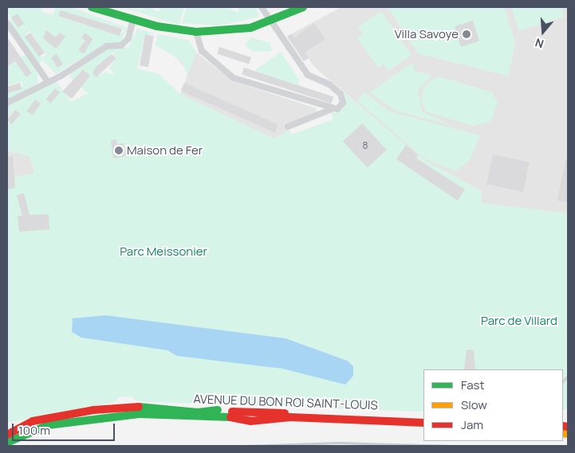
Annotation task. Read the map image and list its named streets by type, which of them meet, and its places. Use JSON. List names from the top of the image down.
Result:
{
  "streets": {
    "main road": ["AVENUE DU BON ROI SAINT-LOUIS"]
  },
  "parks": ["Parc Meissonier", "Parc de Villard"],
  "places": ["Villa Savoye", "Maison de Fer"],
  "house_numbers": ["8"],
  "legend": ["Fast", "Slow", "Jam"],
  "scale_bar": "100 m",
  "north": "bottom"
}
